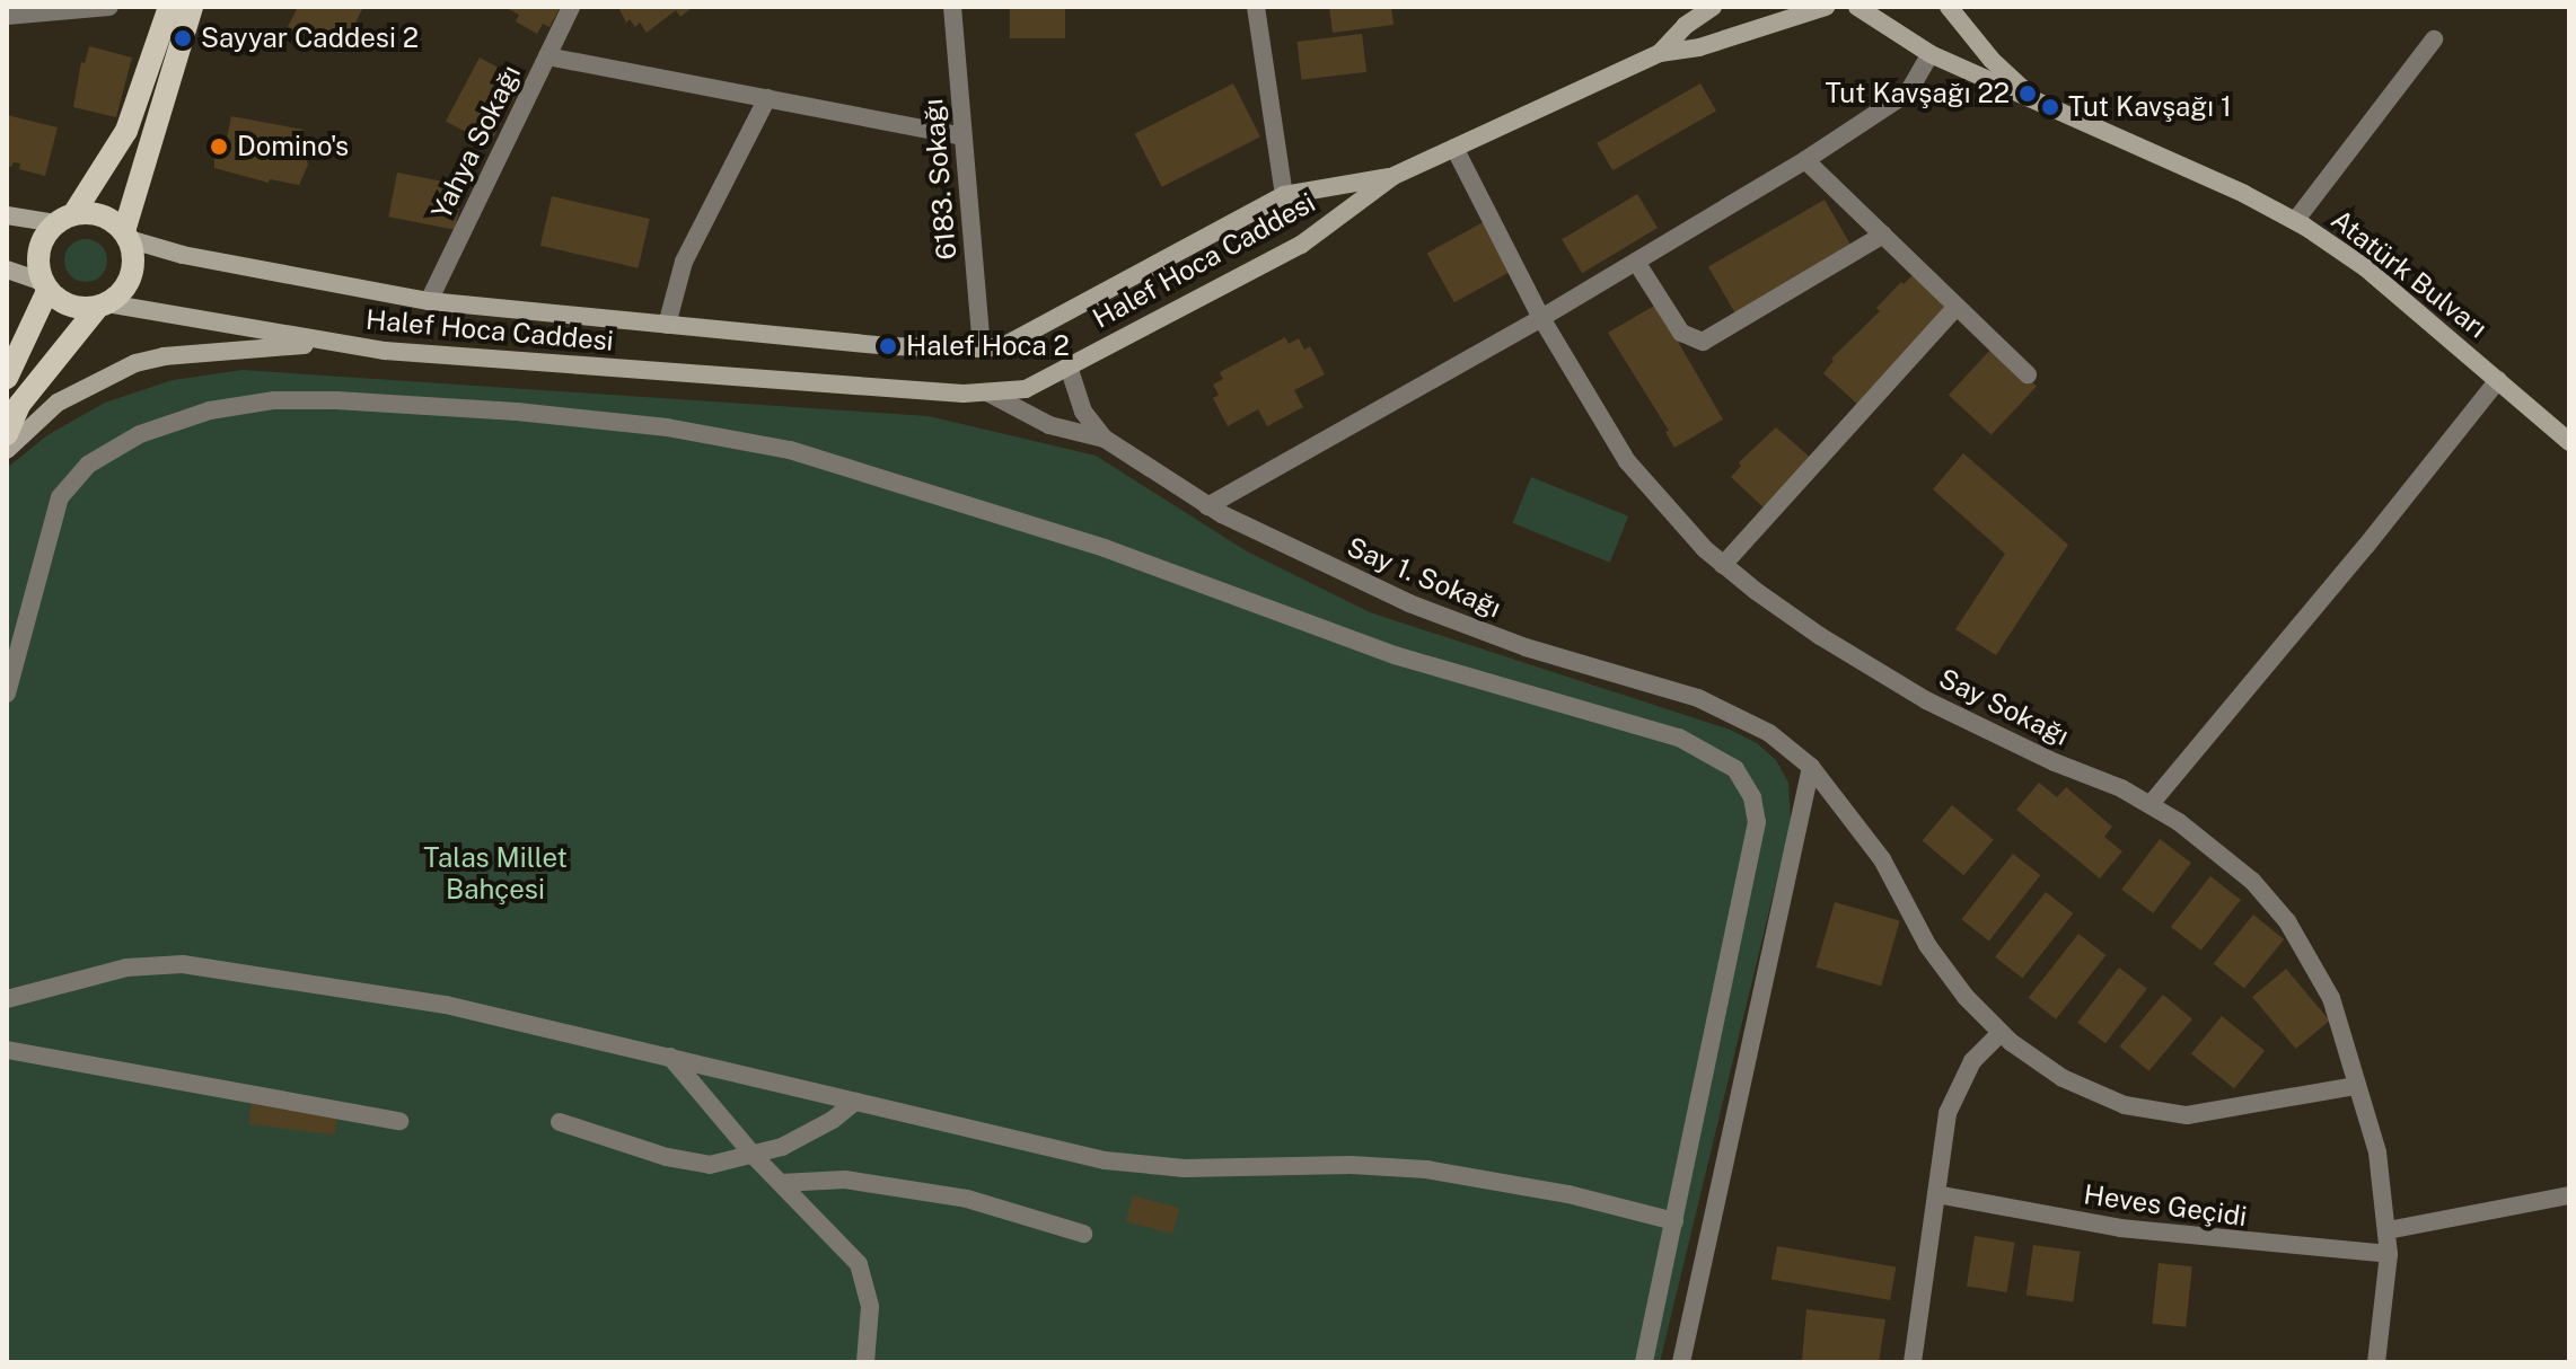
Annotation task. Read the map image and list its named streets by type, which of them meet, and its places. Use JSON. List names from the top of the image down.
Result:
{
  "streets": {
    "main road": ["Halef Hoca Caddesi", "Atatürk Bulvarı"],
    "street": [
      "Yahya Sokağı",
      "6183. Sokağı",
      "Say 1. Sokağı",
      "Say Sokağı",
      "Heves Geçidi"
    ]
  },
  "crossings": [
    ["Yahya Sokağı", "Halef Hoca Caddesi"],
    ["6183. Sokağı", "Halef Hoca Caddesi"],
    ["Halef Hoca Caddesi", "Say 1. Sokağı"],
    ["Say 1. Sokağı", "Say Sokağı"],
    ["Say Sokağı", "Heves Geçidi"]
  ],
  "parks": ["Talas Millet Bahçesi"],
  "places": [
    "Sayyar Caddesi 2",
    "Tut Kavşağı 22",
    "Tut Kavşağı 1",
    "Domino's",
    "Halef Hoca 2"
  ]
}
